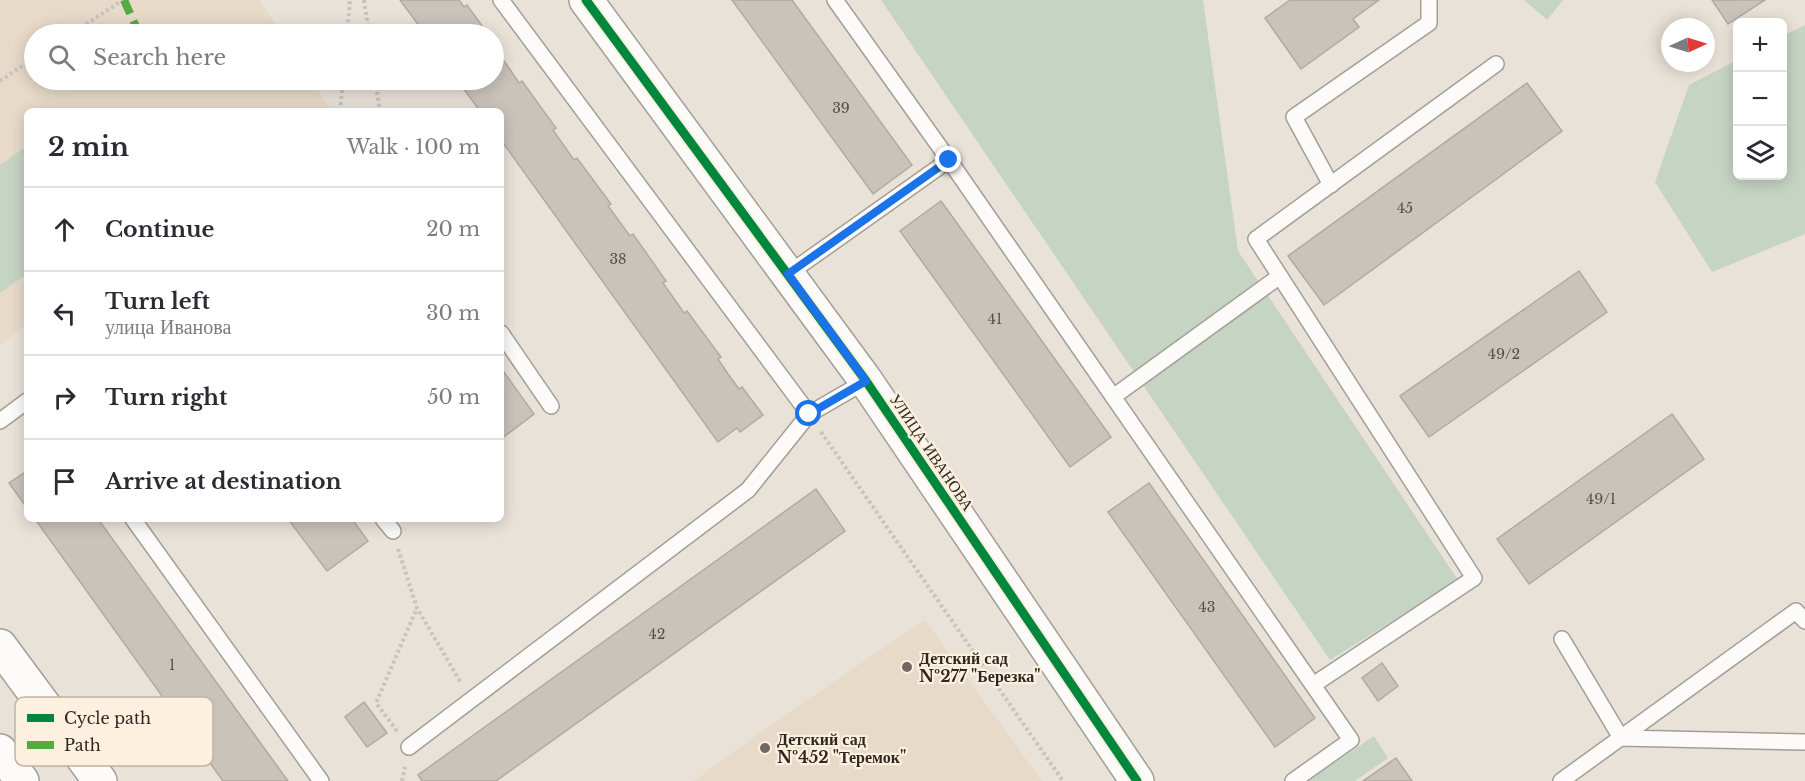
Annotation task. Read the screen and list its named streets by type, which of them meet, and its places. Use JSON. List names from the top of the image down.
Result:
{
  "streets": {
    "street": ["УЛИЦА ИВАНОВА"]
  },
  "places": ["Детский сад №277 \"Березка\"", "Детский сад №452 \"Теремок\""],
  "house_numbers": [
    "39",
    "45",
    "38",
    "41",
    "49/2",
    "49/1",
    "43",
    "42",
    "1"
  ],
  "legend": ["Cycle path", "Path"],
  "north": "right",
  "page": {
    "map_buttons": ["+", "−"],
    "search": "Search here",
    "heading": ["2 min", "Walk · 100 m"],
    "list": [
      ["Continue", "20 m"],
      ["Turn left", "улица Иванова", "30 m"],
      ["Turn right", "50 m"],
      "Arrive at destination"
    ]
  }
}
